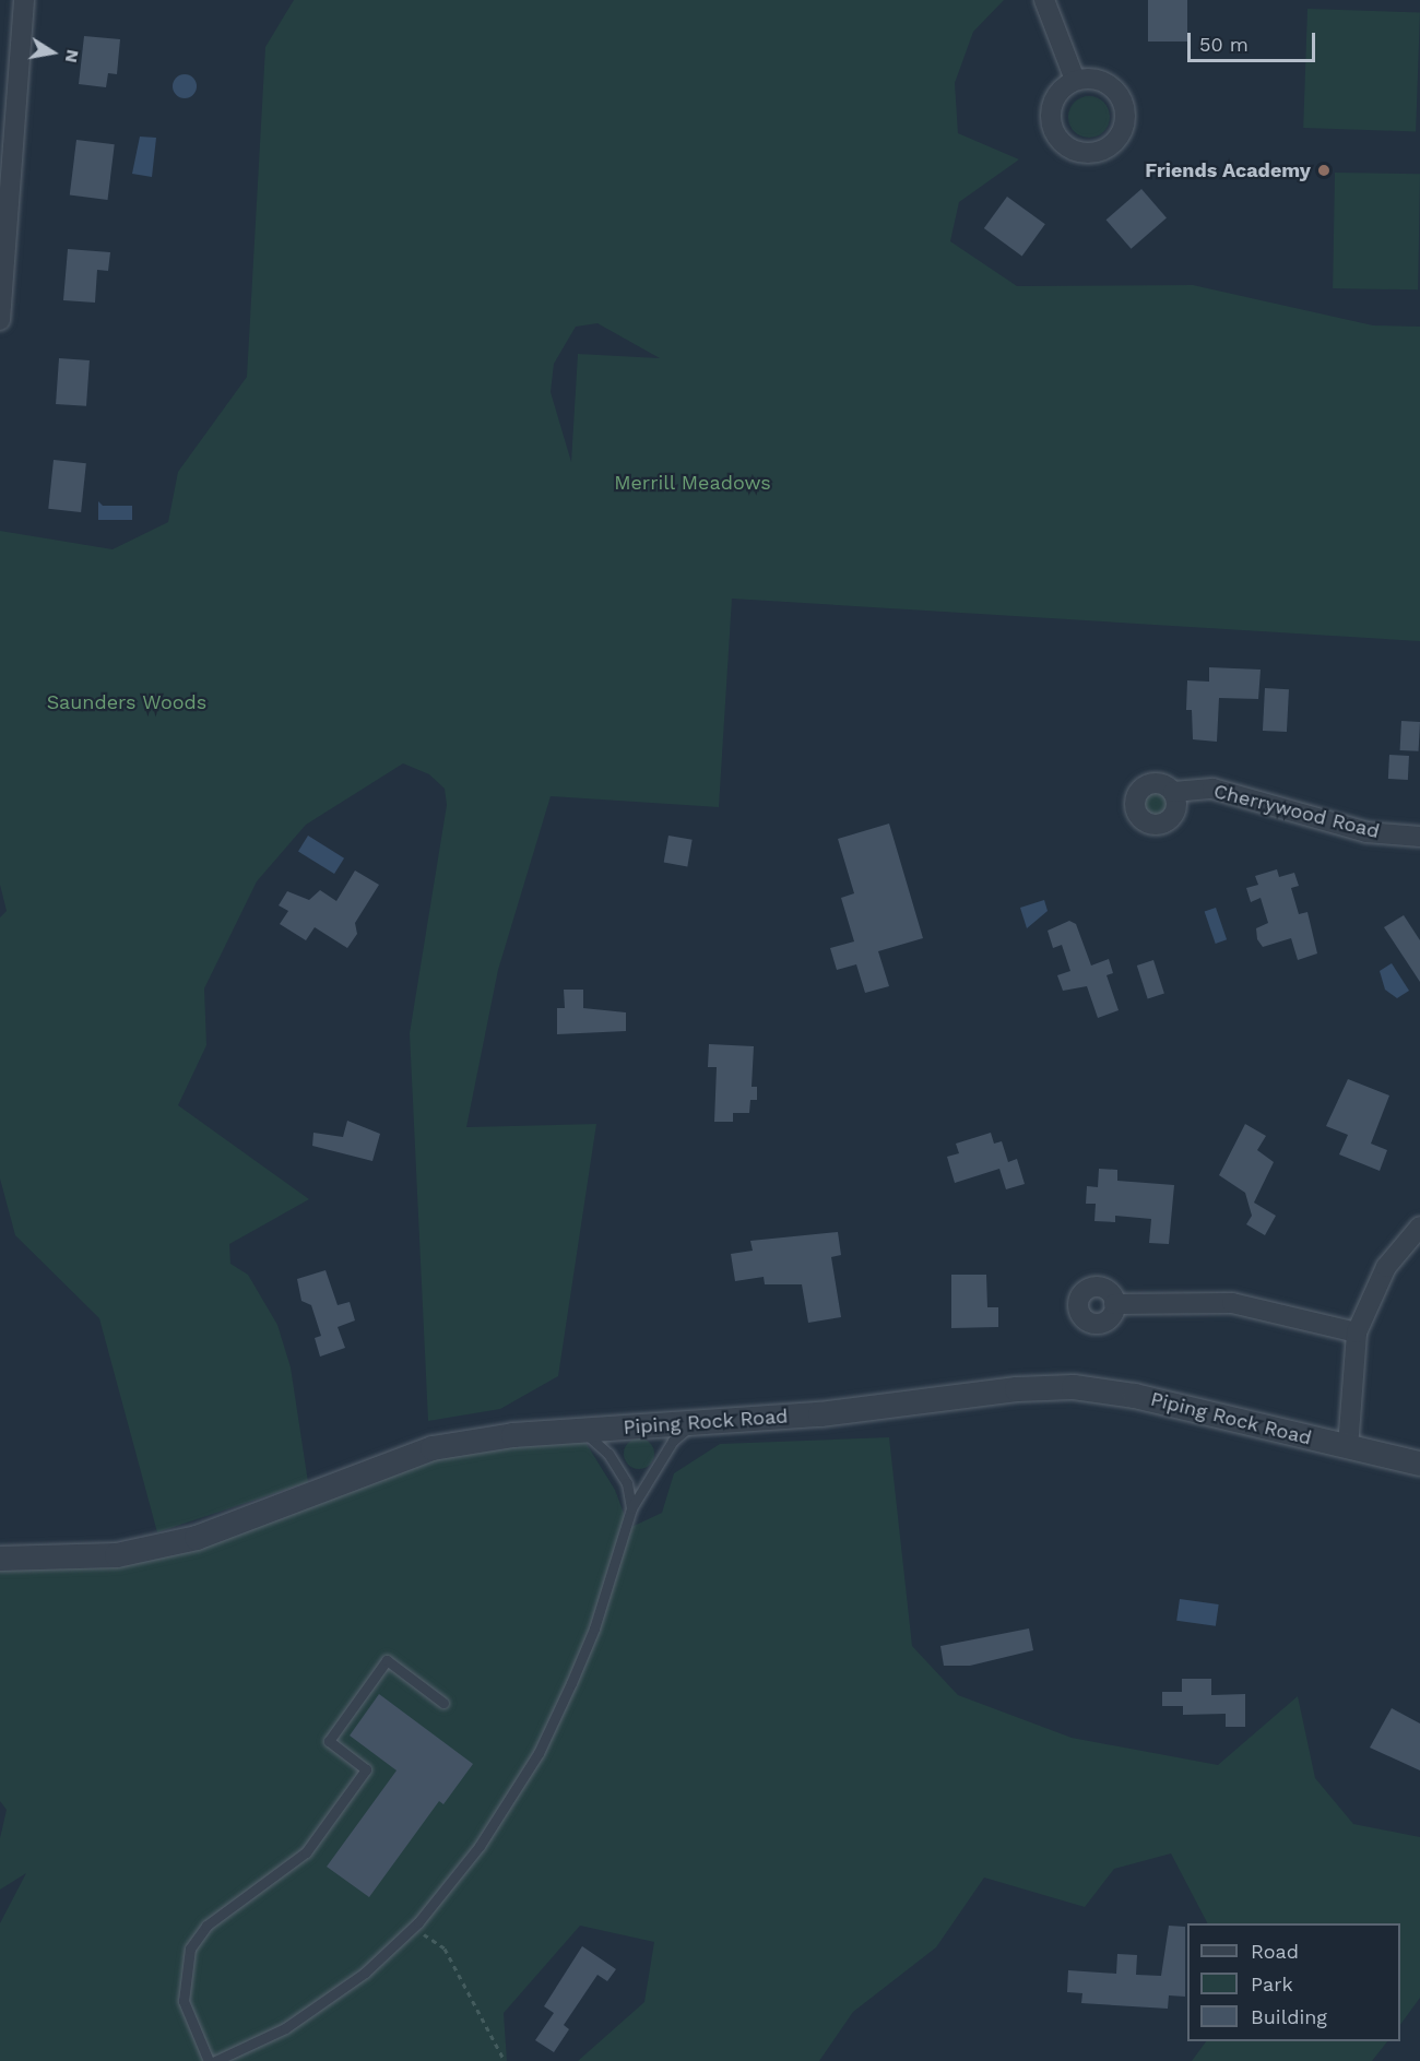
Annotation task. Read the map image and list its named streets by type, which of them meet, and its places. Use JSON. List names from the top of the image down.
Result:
{
  "streets": {
    "street": ["Cherrywood Road", "Piping Rock Road"]
  },
  "parks": ["Merrill Meadows", "Saunders Woods"],
  "places": ["Friends Academy"],
  "legend": ["Road", "Park", "Building"],
  "scale_bar": "50 m",
  "north": "right"
}
